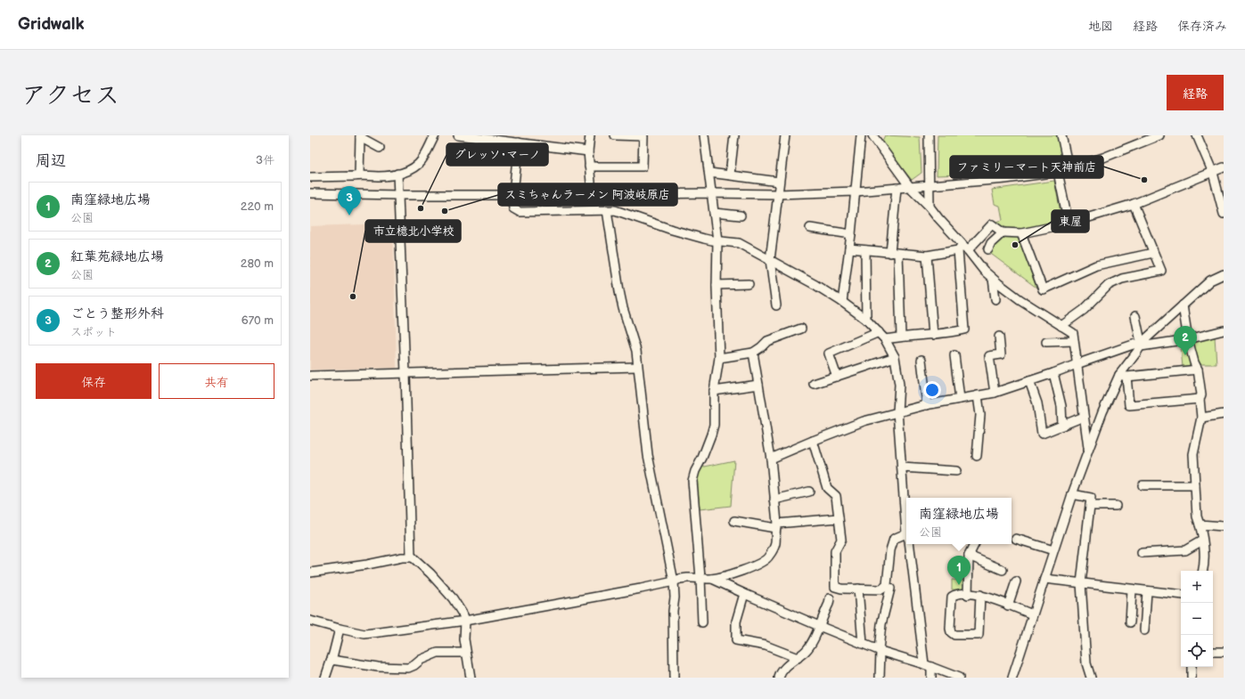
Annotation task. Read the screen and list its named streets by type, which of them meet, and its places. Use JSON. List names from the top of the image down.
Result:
{
  "places": [
    "ファミリーマート天神前店",
    "グレッソ･マーノ",
    "スミちゃんラーメン 阿波岐原店",
    "東屋",
    "市立檍北小学校"
  ],
  "page": {
    "header": "Gridwalk",
    "nav": ["地図", "経路", "保存済み"],
    "title": "アクセス",
    "buttons": [
      "経路",
      ["保存", "共有"]
    ],
    "heading": ["周辺", "3件"],
    "list": [
      {
        "mark": "1",
        "name": "南窪緑地広場",
        "note": "公園",
        "value": "220 m"
      },
      {
        "mark": "2",
        "name": "紅葉苑緑地広場",
        "note": "公園",
        "value": "280 m"
      },
      {
        "mark": "3",
        "name": "ごとう整形外科",
        "note": "スポット",
        "value": "670 m"
      }
    ],
    "pins": ["3", "2", "1"],
    "popup": ["南窪緑地広場", "公園"],
    "map_buttons": ["+", "−"]
  }
}
